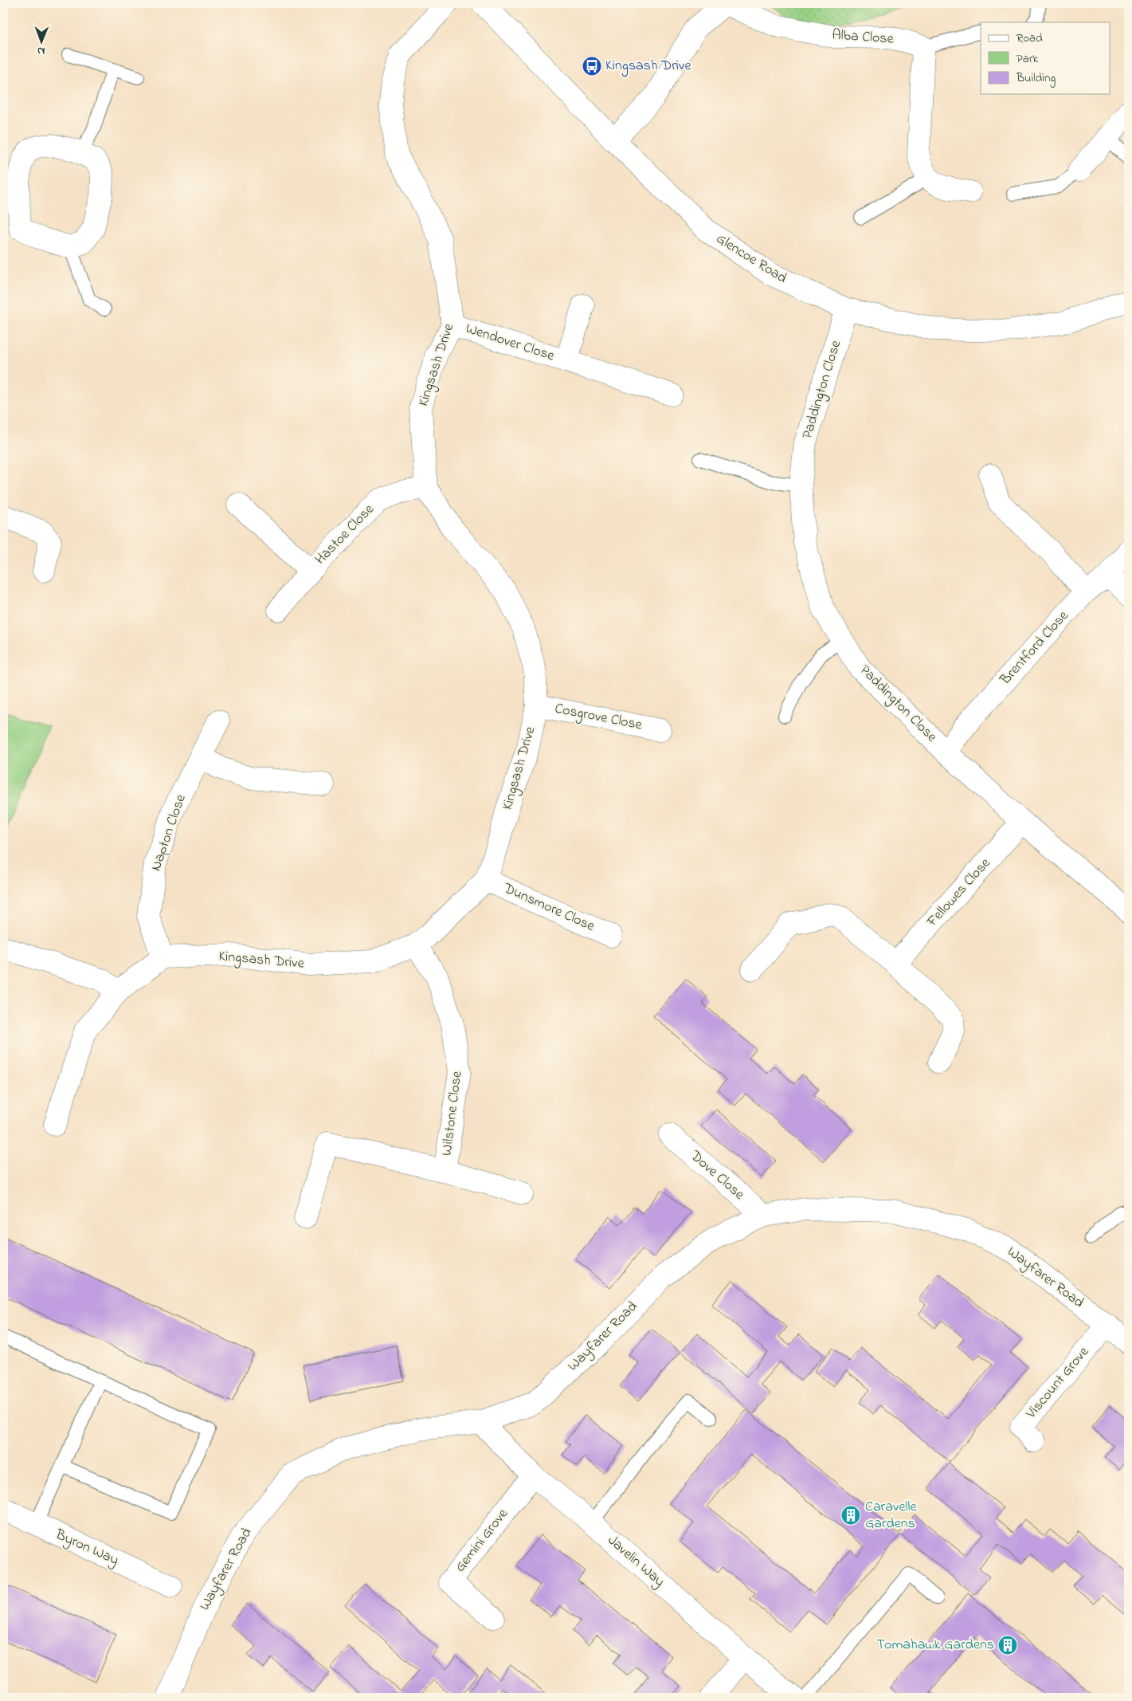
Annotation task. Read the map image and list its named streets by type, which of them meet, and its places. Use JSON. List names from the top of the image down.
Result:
{
  "streets": {
    "street": [
      "Alba Close",
      "Glencoe Road",
      "Wendover Close",
      "Kingsash Drive",
      "Paddington Close",
      "Hastoe Close",
      "Brentford Close",
      "Cosgrove Close",
      "Napton Close",
      "Fellowes Close",
      "Dunsmore Close",
      "Wilstone Close",
      "Dove Close",
      "Wayfarer Road",
      "Viscount Grove",
      "Gemini Grove",
      "Byron Way",
      "Javelin Way"
    ]
  },
  "crossings": [
    ["Glencoe Road", "Paddington Close"],
    ["Wendover Close", "Kingsash Drive"],
    ["Kingsash Drive", "Hastoe Close"],
    ["Kingsash Drive", "Cosgrove Close"],
    ["Kingsash Drive", "Napton Close"],
    ["Kingsash Drive", "Dunsmore Close"],
    ["Kingsash Drive", "Wilstone Close"],
    ["Paddington Close", "Brentford Close"],
    ["Paddington Close", "Fellowes Close"],
    ["Dove Close", "Wayfarer Road"],
    ["Wayfarer Road", "Viscount Grove"],
    ["Wayfarer Road", "Javelin Way"],
    ["Gemini Grove", "Javelin Way"]
  ],
  "places": {
    "bus stop": ["Kingsash Drive"],
    "building": ["Caravelle Gardens", "Tomahawk Gardens"]
  },
  "legend": ["Road", "Park", "Building"],
  "north": "bottom"
}
